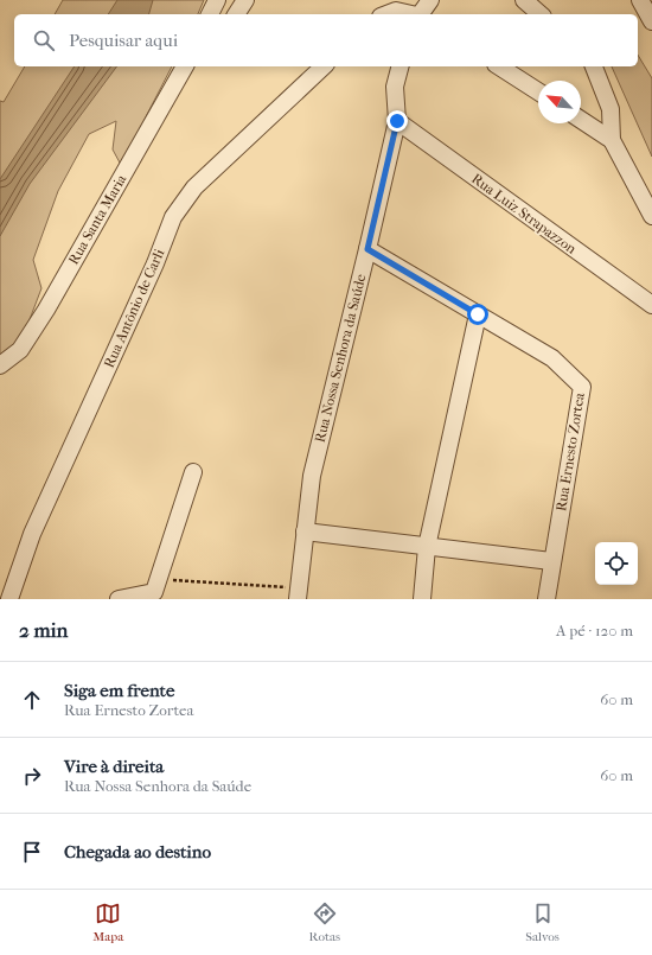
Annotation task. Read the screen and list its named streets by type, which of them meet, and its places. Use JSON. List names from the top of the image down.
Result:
{
  "streets": {
    "street": [
      "Rua Luiz Strapazzon",
      "Rua Santa Maria",
      "Rua Antônio de Carli",
      "Rua Nossa Senhora da Saúde",
      "Rua Ernesto Zortea"
    ]
  },
  "crossings": [
    ["Rua Luiz Strapazzon", "Rua Nossa Senhora da Saúde"],
    ["Rua Nossa Senhora da Saúde", "Rua Ernesto Zortea"]
  ],
  "north": "top left",
  "page": {
    "search": "Pesquisar aqui",
    "heading": ["2 min", "A pé · 120 m"],
    "list": [
      ["Siga em frente", "Rua Ernesto Zortea", "60 m"],
      ["Vire à direita", "Rua Nossa Senhora da Saúde", "60 m"],
      "Chegada ao destino"
    ],
    "nav": ["Mapa", "Rotas", "Salvos"]
  }
}
